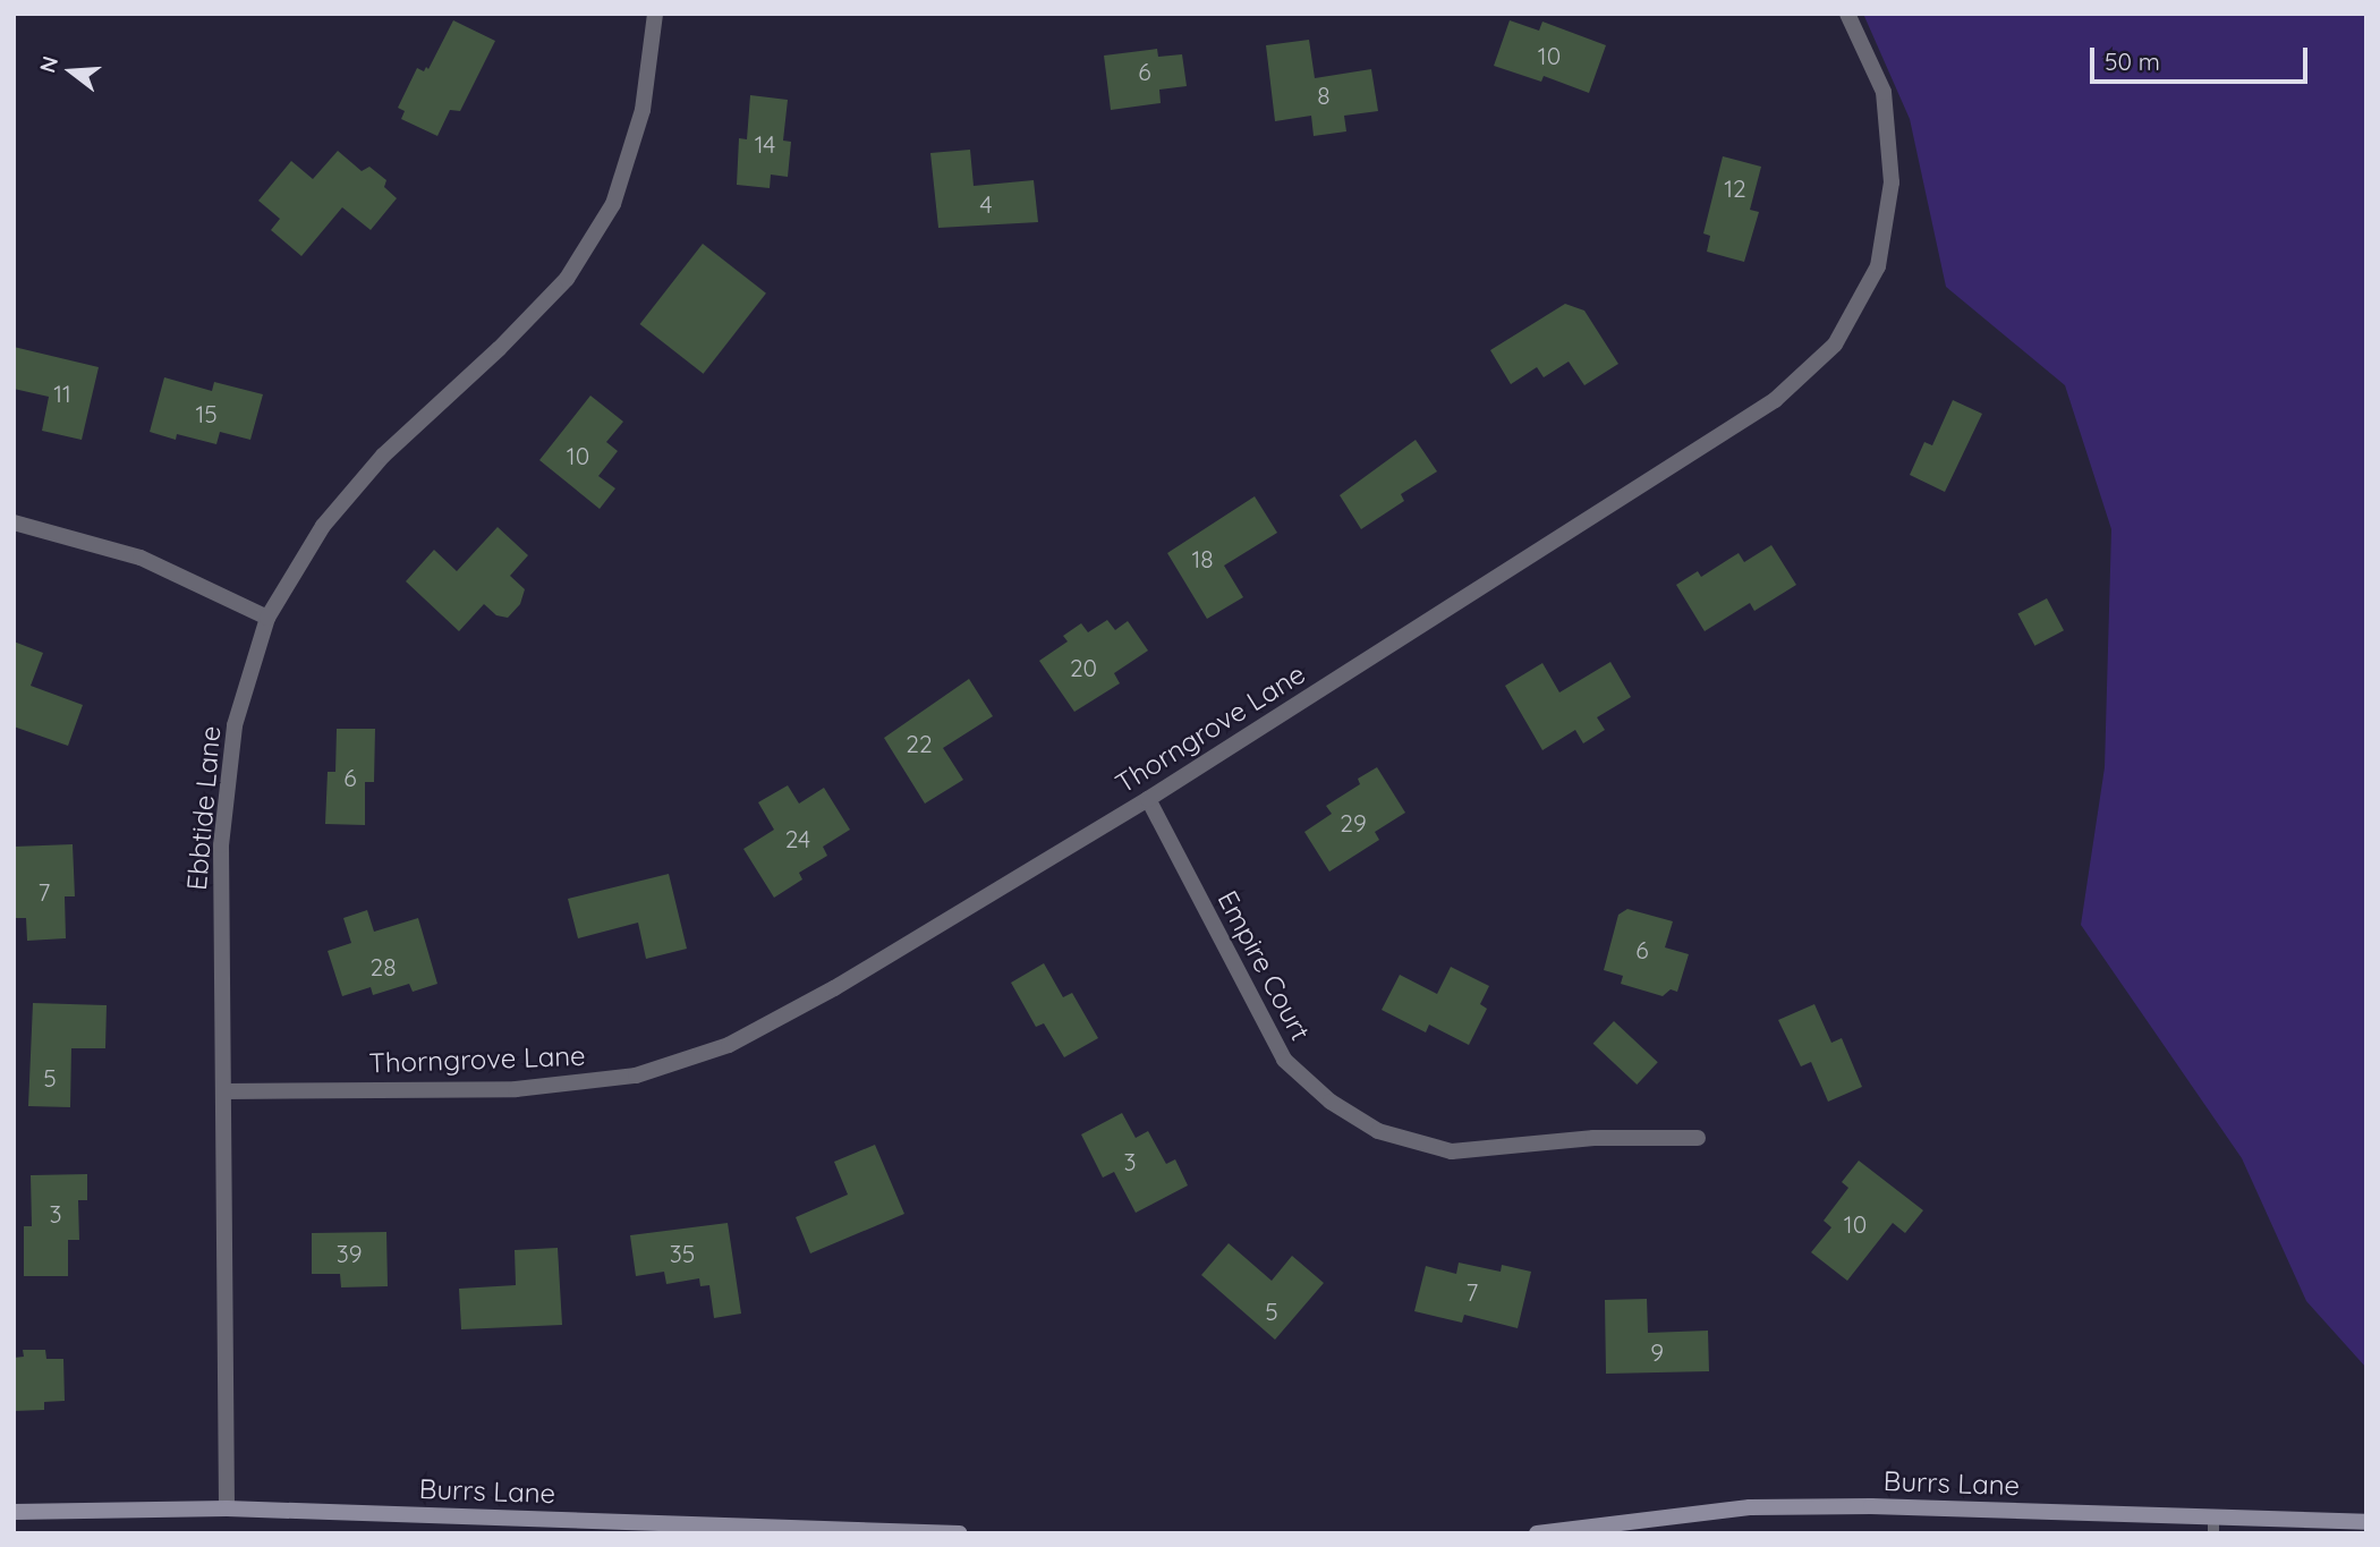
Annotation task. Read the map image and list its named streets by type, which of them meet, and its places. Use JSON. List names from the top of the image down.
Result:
{
  "streets": {
    "street": [
      "Thorngrove Lane",
      "Ebbtide Lane",
      "Empire Court",
      "Burrs Lane"
    ]
  },
  "crossings": [
    ["Thorngrove Lane", "Ebbtide Lane"],
    ["Thorngrove Lane", "Empire Court"],
    ["Ebbtide Lane", "Burrs Lane"]
  ],
  "house_numbers": [
    "10",
    "6",
    "8",
    "14",
    "12",
    "4",
    "11",
    "15",
    "10",
    "18",
    "20",
    "22",
    "6",
    "29",
    "24",
    "7",
    "6",
    "28",
    "5",
    "3",
    "3",
    "10",
    "39",
    "35",
    "7",
    "5",
    "9"
  ],
  "scale_bar": "50 m",
  "north": "left"
}
